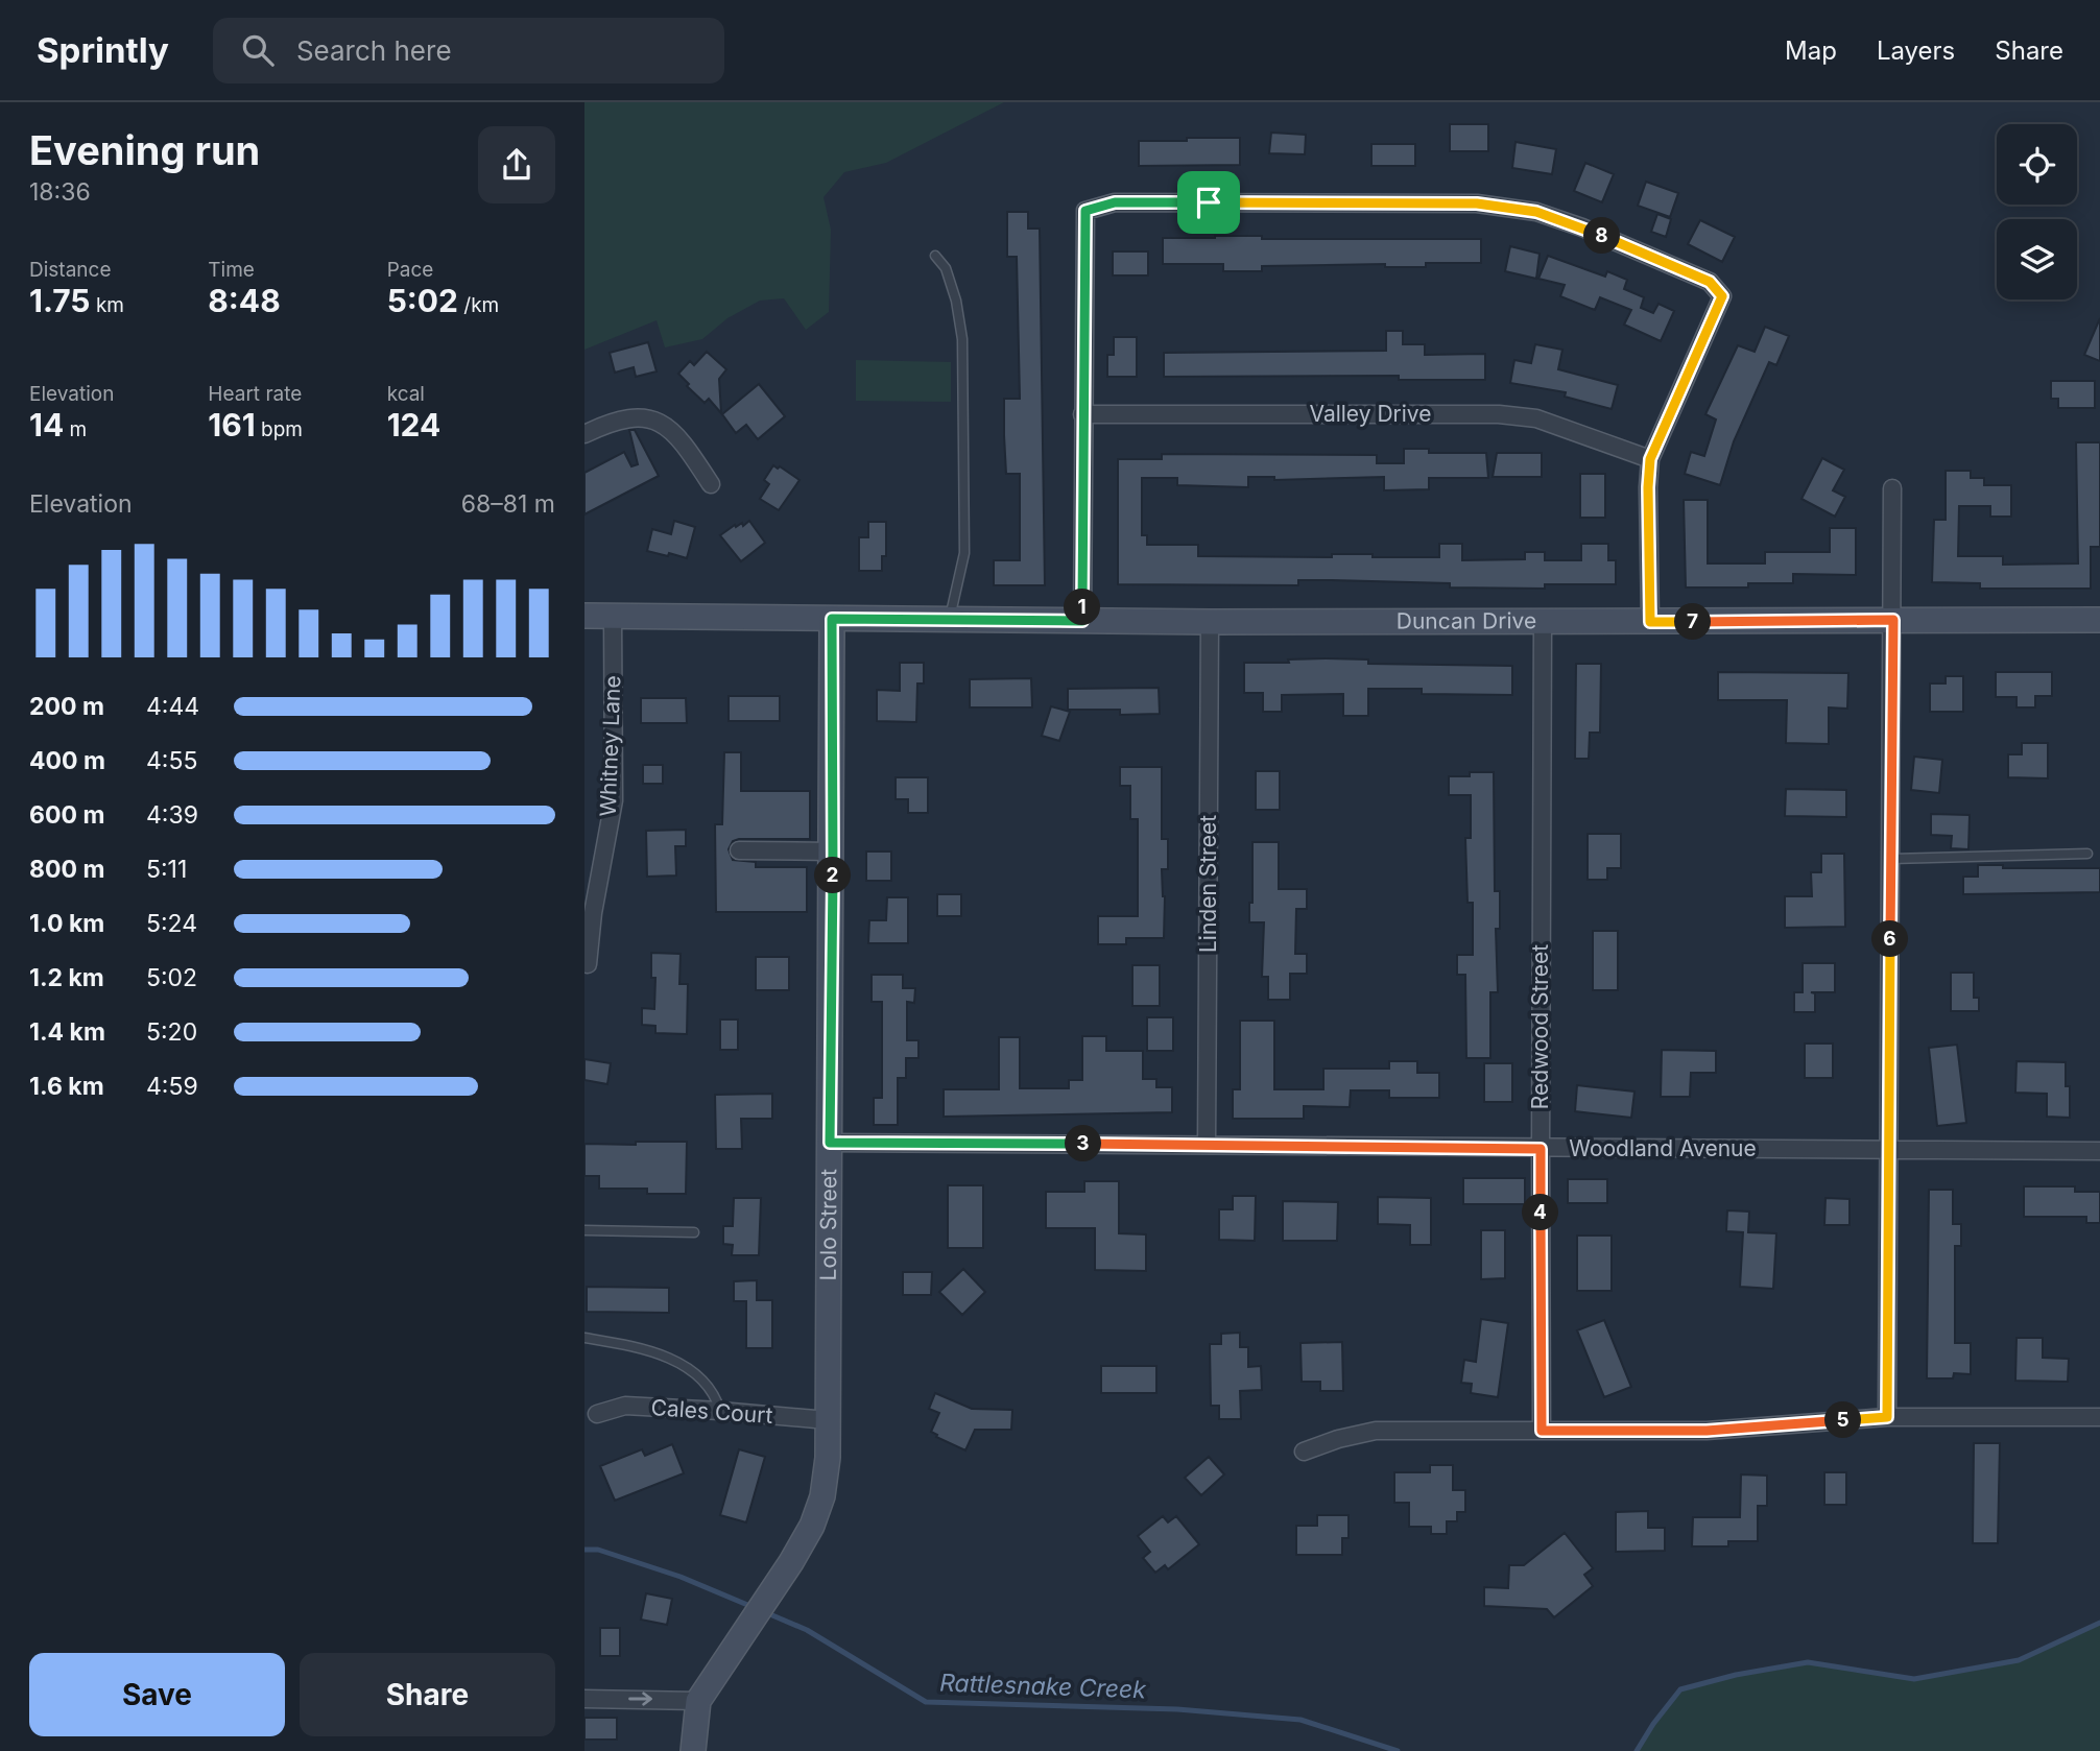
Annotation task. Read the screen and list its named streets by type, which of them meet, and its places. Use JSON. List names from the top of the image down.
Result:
{
  "streets": {
    "street": [
      "Valley Drive",
      "Duncan Drive",
      "Whitney Lane",
      "Linden Street",
      "Redwood Street",
      "Woodland Avenue",
      "Lolo Street",
      "Cales Court"
    ]
  },
  "crossings": [
    ["Duncan Drive", "Whitney Lane"],
    ["Duncan Drive", "Linden Street"],
    ["Duncan Drive", "Redwood Street"],
    ["Duncan Drive", "Lolo Street"],
    ["Linden Street", "Woodland Avenue"],
    ["Redwood Street", "Woodland Avenue"],
    ["Woodland Avenue", "Lolo Street"],
    ["Lolo Street", "Cales Court"]
  ],
  "water": ["Rattlesnake Creek"],
  "page": {
    "header": "Sprintly",
    "search": "Search here",
    "nav": ["Map", "Layers", "Share"],
    "heading": ["Evening run", "18:36"],
    "pins": [
      "8",
      "1",
      "7",
      "2",
      "6",
      "3",
      "4",
      "5"
    ],
    "stats": [
      ["Distance", "1.75 km"],
      ["Time", "8:48"],
      ["Pace", "5:02 /km"],
      ["Elevation", "14 m"],
      ["Heart rate", "161 bpm"],
      ["kcal", "124"]
    ],
    "chart": ["Elevation", "68–81 m"],
    "list": [
      {
        "name": "200 m",
        "note": "4:44"
      },
      {
        "name": "400 m",
        "note": "4:55"
      },
      {
        "name": "600 m",
        "note": "4:39"
      },
      {
        "name": "800 m",
        "note": "5:11"
      },
      {
        "name": "1.0 km",
        "note": "5:24"
      },
      {
        "name": "1.2 km",
        "note": "5:02"
      },
      {
        "name": "1.4 km",
        "note": "5:20"
      },
      {
        "name": "1.6 km",
        "note": "4:59"
      }
    ],
    "buttons": ["Save", "Share"]
  }
}
